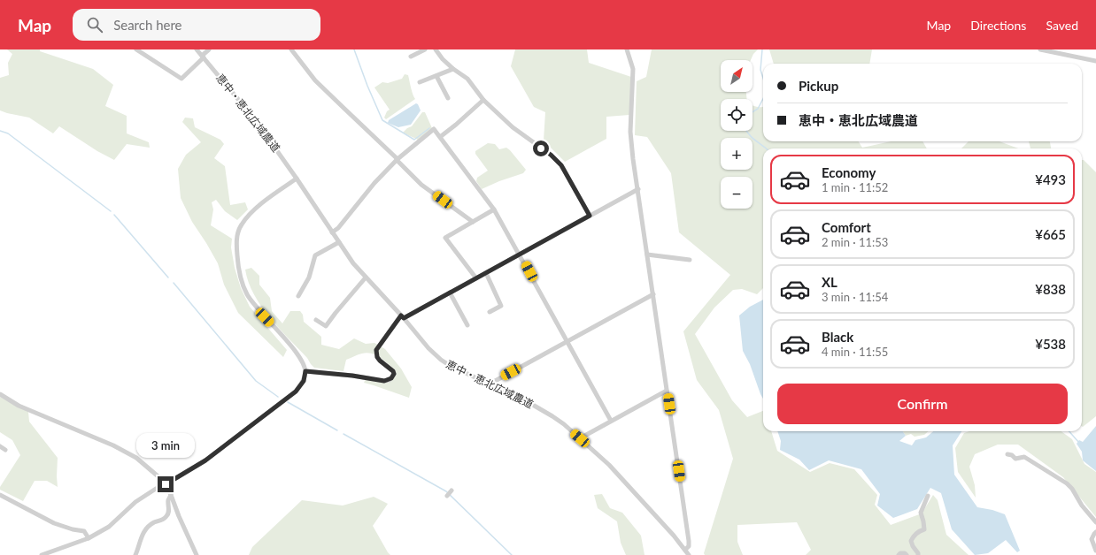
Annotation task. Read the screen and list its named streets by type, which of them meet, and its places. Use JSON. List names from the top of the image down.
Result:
{
  "streets": {
    "street": ["恵中・恵北広域農道"]
  },
  "north": "top right",
  "page": {
    "header": "Map",
    "search": "Search here",
    "nav": ["Map", "Directions", "Saved"],
    "map_buttons": ["+", "−"],
    "banner": ["Pickup", "恵中・恵北広域農道"],
    "list": [
      {
        "name": "Economy",
        "note": "1 min · 11:52",
        "value": "¥493"
      },
      {
        "name": "Comfort",
        "note": "2 min · 11:53",
        "value": "¥665"
      },
      {
        "name": "XL",
        "note": "3 min · 11:54",
        "value": "¥838"
      },
      {
        "name": "Black",
        "note": "4 min · 11:55",
        "value": "¥538"
      }
    ],
    "buttons": "Confirm",
    "bubble": "3 min"
  }
}
